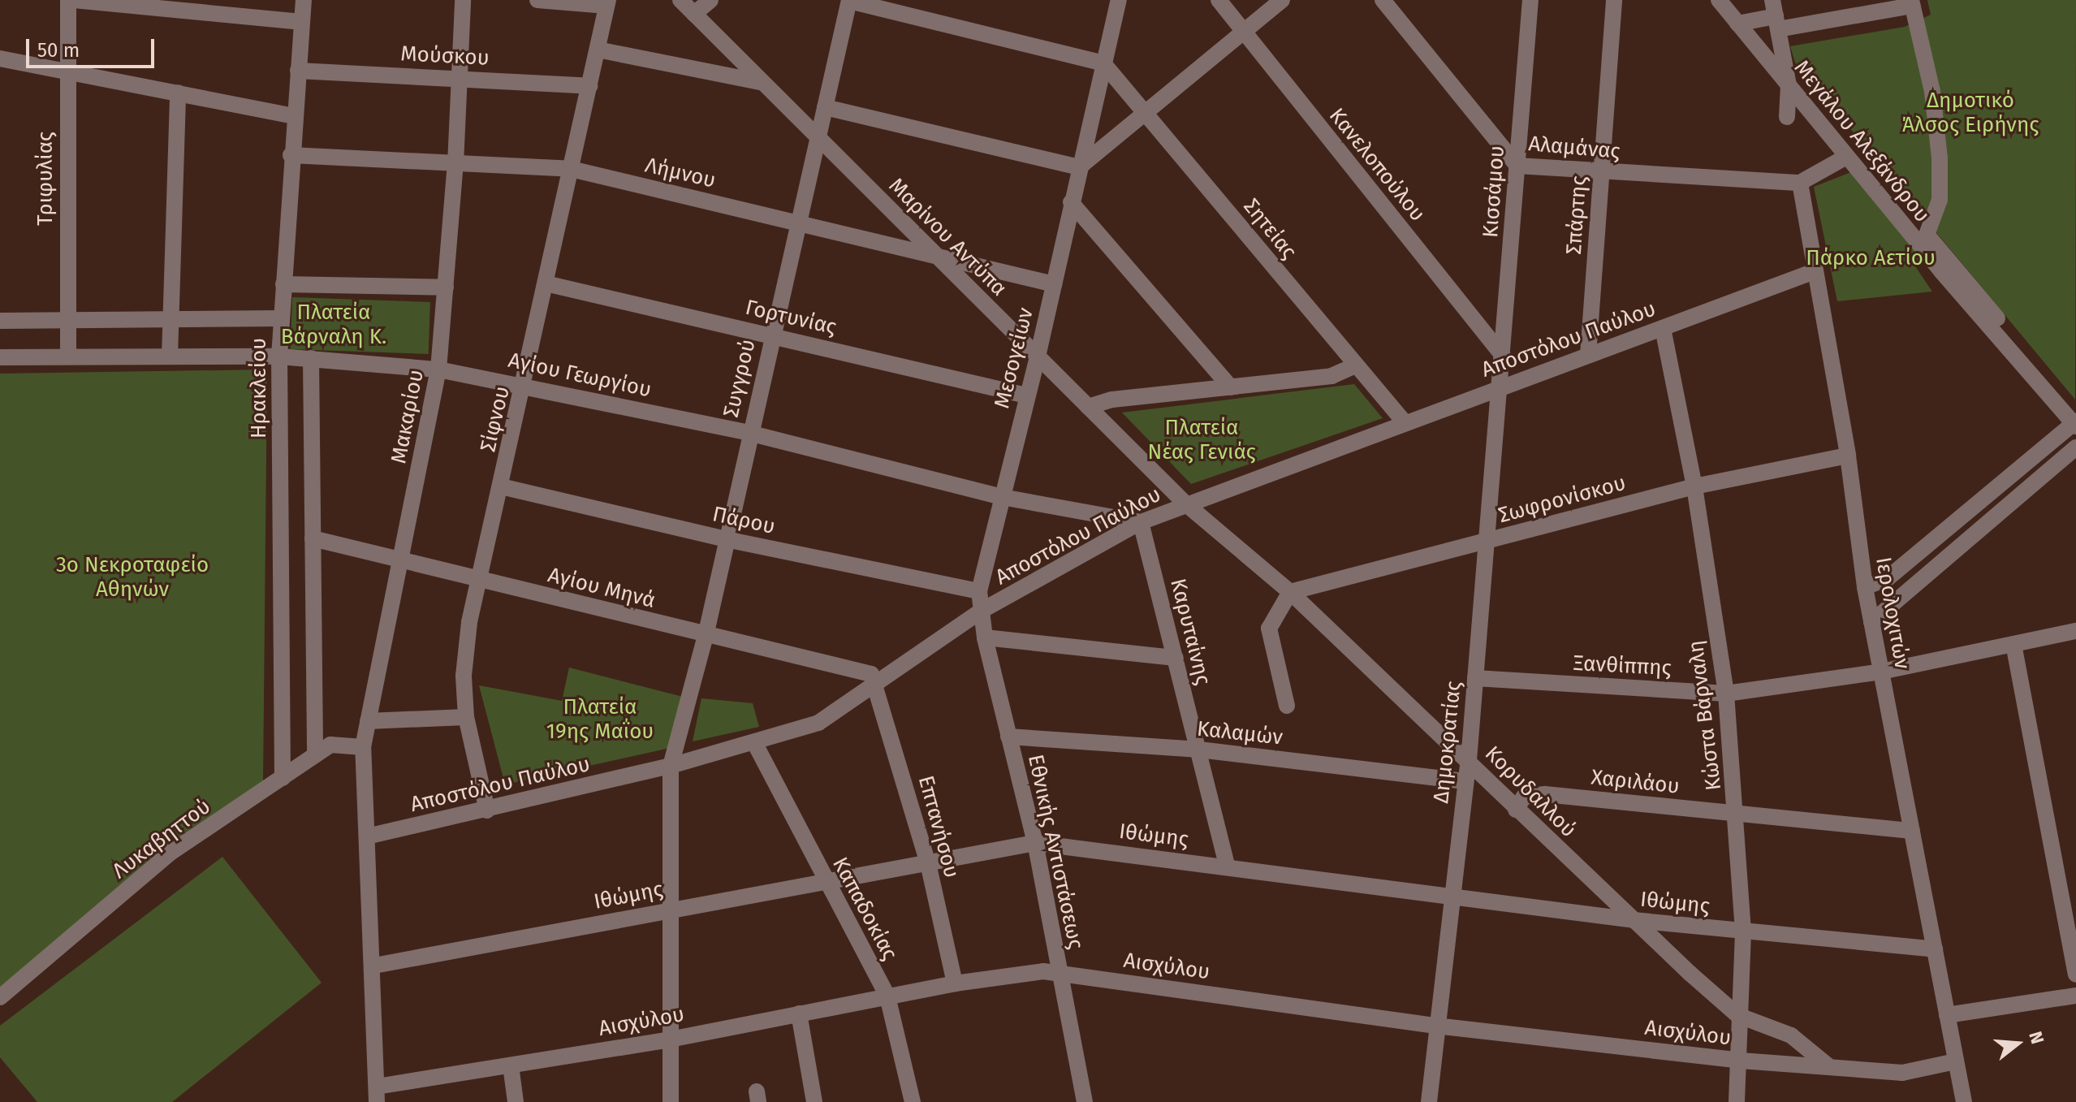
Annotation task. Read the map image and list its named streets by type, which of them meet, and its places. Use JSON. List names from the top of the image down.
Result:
{
  "streets": {
    "street": [
      "Μούσκου",
      "Μεγάλου Αλεξάνδρου",
      "Αλαμάνας",
      "Κανελοπούλου",
      "Λήμνου",
      "Τριφυλίας",
      "Κισσάμου",
      "Σπάρτης",
      "Σητείας",
      "Μαρίνου Αντύπα",
      "Γορτυνίας",
      "Αποστόλου Παύλου",
      "Μεσογείων",
      "Αγίου Γεωργίου",
      "Συγγρού",
      "Ηρακλείου",
      "Μακαρίου",
      "Σίφνου",
      "Σωφρονίσκου",
      "Πάρου",
      "Αγίου Μηνά",
      "Ιερολοχιτών",
      "Καρυταίνης",
      "Ξανθίππης",
      "Κώστα Βάρναλη",
      "Καλαμών",
      "Δημοκρατίας",
      "Χαριλάου",
      "Κορυδαλλού",
      "Επτανήσου",
      "Ιθώμης",
      "Λυκαβηττού",
      "Εθνικής Αντιστάσεως",
      "Καπαδοκίας",
      "Αισχύλου"
    ]
  },
  "crossings": [
    ["Μούσκου", "Ηρακλείου"],
    ["Μούσκου", "Μακαρίου"],
    ["Μούσκου", "Σίφνου"],
    ["Αλαμάνας", "Κισσάμου"],
    ["Αλαμάνας", "Σπάρτης"],
    ["Αλαμάνας", "Ιερολοχιτών"],
    ["Κανελοπούλου", "Κισσάμου"],
    ["Λήμνου", "Μαρίνου Αντύπα"],
    ["Λήμνου", "Μεσογείων"],
    ["Λήμνου", "Συγγρού"],
    ["Λήμνου", "Ηρακλείου"],
    ["Λήμνου", "Μακαρίου"],
    ["Λήμνου", "Σίφνου"],
    ["Τριφυλίας", "Αγίου Γεωργίου"],
    ["Κισσάμου", "Αποστόλου Παύλου"],
    ["Κισσάμου", "Δημοκρατίας"],
    ["Σπάρτης", "Αποστόλου Παύλου"],
    ["Σητείας", "Αποστόλου Παύλου"],
    ["Σητείας", "Μεσογείων"],
    ["Μαρίνου Αντύπα", "Αποστόλου Παύλου"],
    ["Μαρίνου Αντύπα", "Μεσογείων"],
    ["Μαρίνου Αντύπα", "Συγγρού"],
    ["Μαρίνου Αντύπα", "Κορυδαλλού"],
    ["Γορτυνίας", "Μεσογείων"],
    ["Γορτυνίας", "Συγγρού"],
    ["Γορτυνίας", "Σίφνου"],
    ["Αποστόλου Παύλου", "Μεσογείων"],
    ["Αποστόλου Παύλου", "Αγίου Γεωργίου"],
    ["Αποστόλου Παύλου", "Συγγρού"],
    ["Αποστόλου Παύλου", "Μακαρίου"],
    ["Αποστόλου Παύλου", "Σίφνου"],
    ["Αποστόλου Παύλου", "Αγίου Μηνά"],
    ["Αποστόλου Παύλου", "Ιερολοχιτών"],
    ["Αποστόλου Παύλου", "Καρυταίνης"],
    ["Αποστόλου Παύλου", "Κώστα Βάρναλη"],
    ["Αποστόλου Παύλου", "Δημοκρατίας"],
    ["Αποστόλου Παύλου", "Κορυδαλλού"],
    ["Αποστόλου Παύλου", "Επτανήσου"],
    ["Αποστόλου Παύλου", "Εθνικής Αντιστάσεως"],
    ["Αποστόλου Παύλου", "Καπαδοκίας"],
    ["Μεσογείων", "Αγίου Γεωργίου"],
    ["Μεσογείων", "Πάρου"],
    ["Μεσογείων", "Εθνικής Αντιστάσεως"],
    ["Αγίου Γεωργίου", "Συγγρού"],
    ["Αγίου Γεωργίου", "Ηρακλείου"],
    ["Αγίου Γεωργίου", "Μακαρίου"],
    ["Αγίου Γεωργίου", "Σίφνου"],
    ["Αγίου Γεωργίου", "Καρυταίνης"],
    ["Συγγρού", "Πάρου"],
    ["Συγγρού", "Αγίου Μηνά"],
    ["Συγγρού", "Ιθώμης"],
    ["Συγγρού", "Αισχύλου"],
    ["Ηρακλείου", "Λυκαβηττού"],
    ["Μακαρίου", "Αγίου Μηνά"],
    ["Μακαρίου", "Ιθώμης"],
    ["Μακαρίου", "Λυκαβηττού"],
    ["Μακαρίου", "Αισχύλου"],
    ["Σίφνου", "Πάρου"],
    ["Σίφνου", "Αγίου Μηνά"],
    ["Σωφρονίσκου", "Ιερολοχιτών"],
    ["Σωφρονίσκου", "Κώστα Βάρναλη"],
    ["Σωφρονίσκου", "Δημοκρατίας"],
    ["Σωφρονίσκου", "Κορυδαλλού"],
    ["Αγίου Μηνά", "Επτανήσου"],
    ["Ιερολοχιτών", "Ξανθίππης"],
    ["Ιερολοχιτών", "Χαριλάου"],
    ["Ιερολοχιτών", "Ιθώμης"],
    ["Ιερολοχιτών", "Αισχύλου"],
    ["Καρυταίνης", "Καλαμών"],
    ["Καρυταίνης", "Ιθώμης"],
    ["Ξανθίππης", "Κώστα Βάρναλη"],
    ["Ξανθίππης", "Δημοκρατίας"],
    ["Κώστα Βάρναλη", "Χαριλάου"],
    ["Κώστα Βάρναλη", "Κορυδαλλού"],
    ["Κώστα Βάρναλη", "Ιθώμης"],
    ["Κώστα Βάρναλη", "Αισχύλου"],
    ["Καλαμών", "Δημοκρατίας"],
    ["Καλαμών", "Εθνικής Αντιστάσεως"],
    ["Δημοκρατίας", "Κορυδαλλού"],
    ["Δημοκρατίας", "Ιθώμης"],
    ["Δημοκρατίας", "Αισχύλου"],
    ["Χαριλάου", "Κορυδαλλού"],
    ["Κορυδαλλού", "Ιθώμης"],
    ["Κορυδαλλού", "Αισχύλου"],
    ["Επτανήσου", "Ιθώμης"],
    ["Επτανήσου", "Αισχύλου"],
    ["Ιθώμης", "Εθνικής Αντιστάσεως"],
    ["Ιθώμης", "Καπαδοκίας"],
    ["Εθνικής Αντιστάσεως", "Αισχύλου"],
    ["Καπαδοκίας", "Αισχύλου"]
  ],
  "parks": [
    "Δημοτικό Άλσος Ειρήνης",
    "Πάρκο Αετίου",
    "Πλατεία Βάρναλη Κ.",
    "Πλατεία Νέας Γενιάς",
    "3ο Νεκροταφείο Αθηνών",
    "Πλατεία 19ης Μαΐου"
  ],
  "scale_bar": "50 m",
  "north": "right"
}
